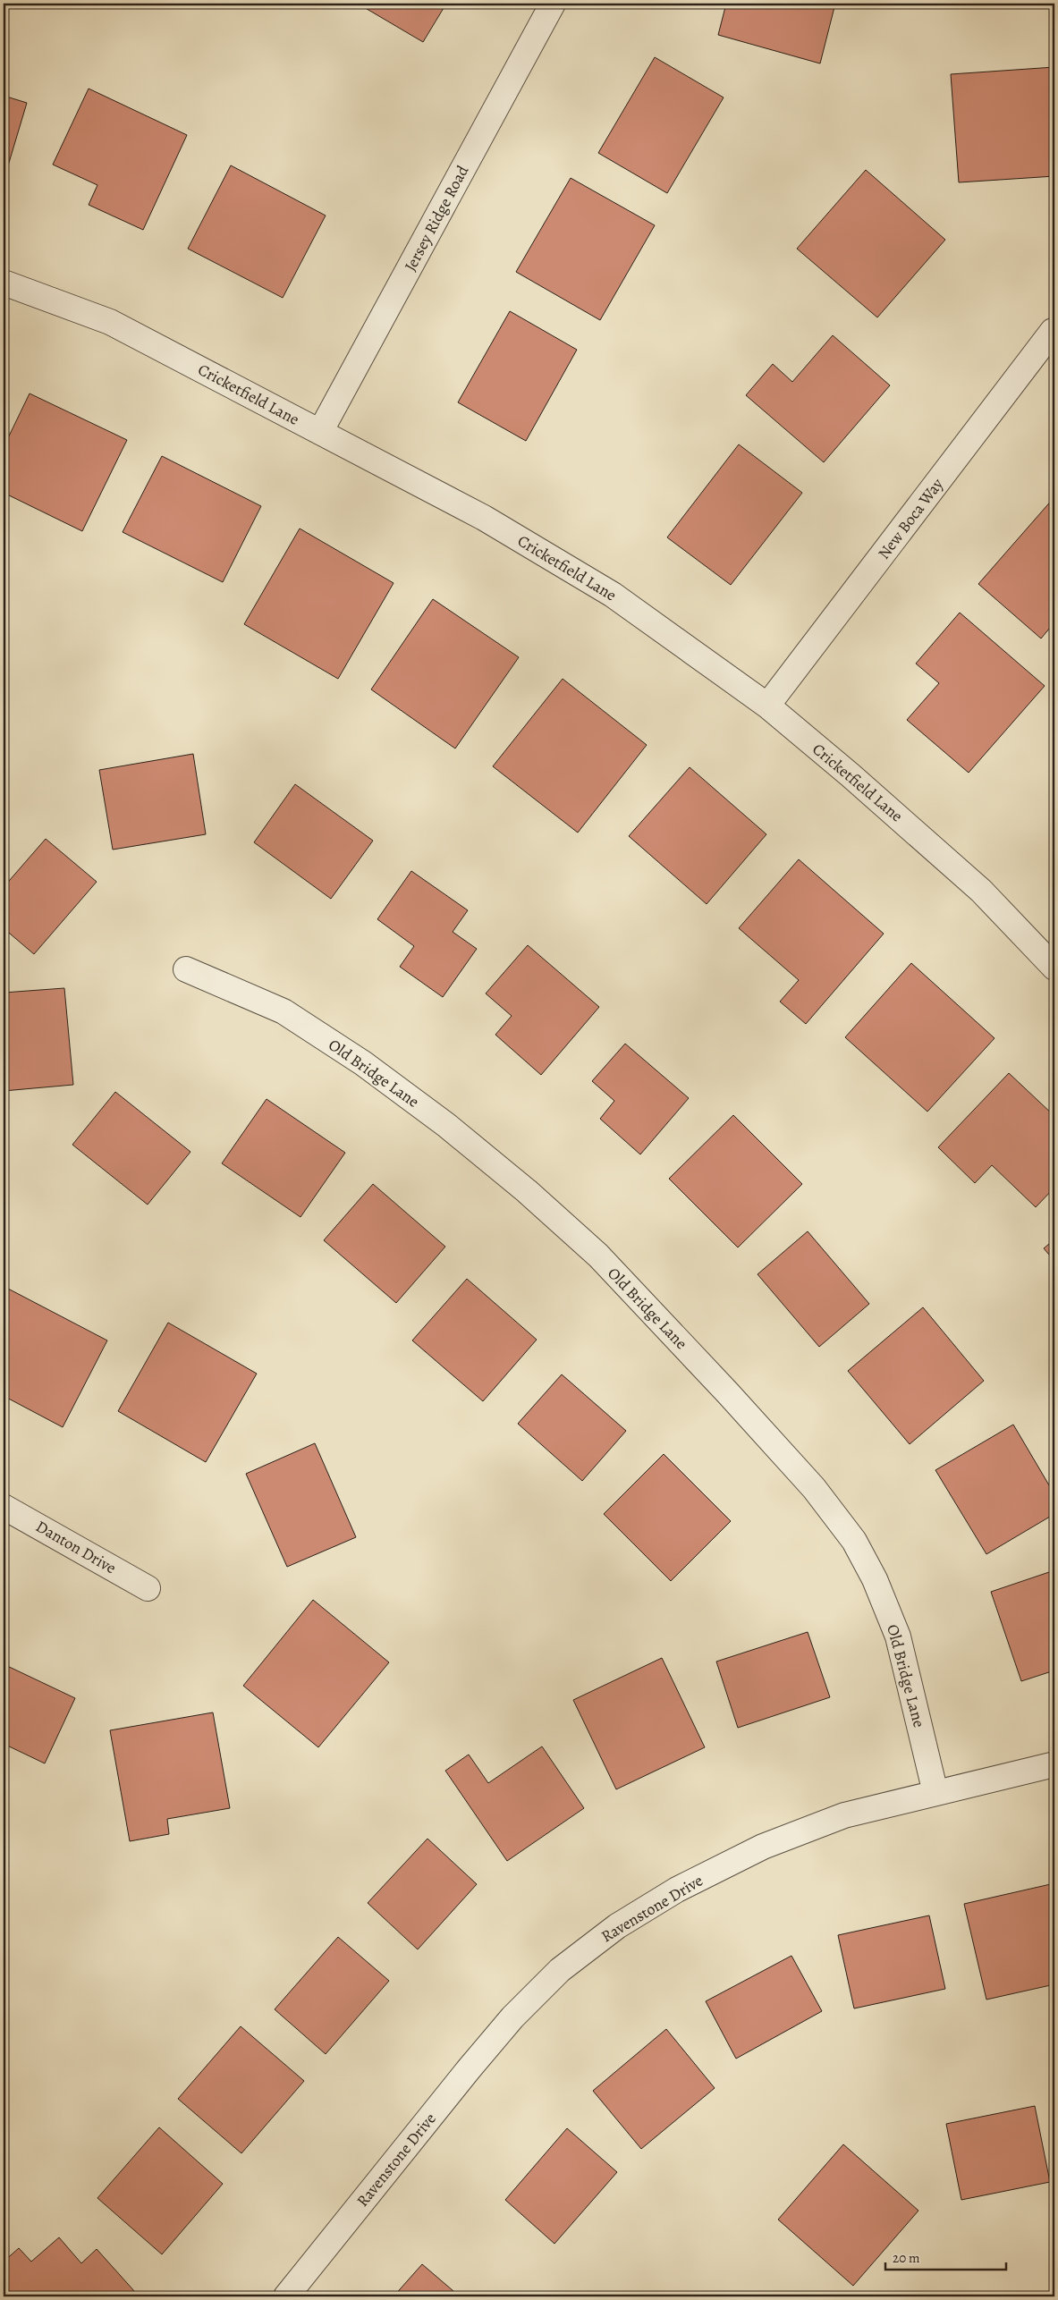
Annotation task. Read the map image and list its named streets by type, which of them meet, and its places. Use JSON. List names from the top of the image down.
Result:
{
  "streets": {
    "street": [
      "Jersey Ridge Road",
      "Cricketfield Lane",
      "New Boca Way",
      "Old Bridge Lane",
      "Danton Drive",
      "Ravenstone Drive"
    ]
  },
  "crossings": [
    ["Jersey Ridge Road", "Cricketfield Lane"],
    ["Cricketfield Lane", "New Boca Way"],
    ["Old Bridge Lane", "Ravenstone Drive"]
  ],
  "scale_bar": "20 m"
}
